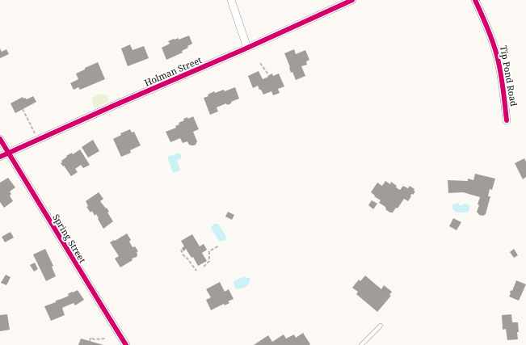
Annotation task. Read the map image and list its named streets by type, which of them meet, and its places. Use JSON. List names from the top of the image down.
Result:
{
  "streets": {
    "street": ["Holman Street", "Tip Pond Road", "Spring Street"]
  },
  "crossings": [
    ["Holman Street", "Spring Street"]
  ]
}
